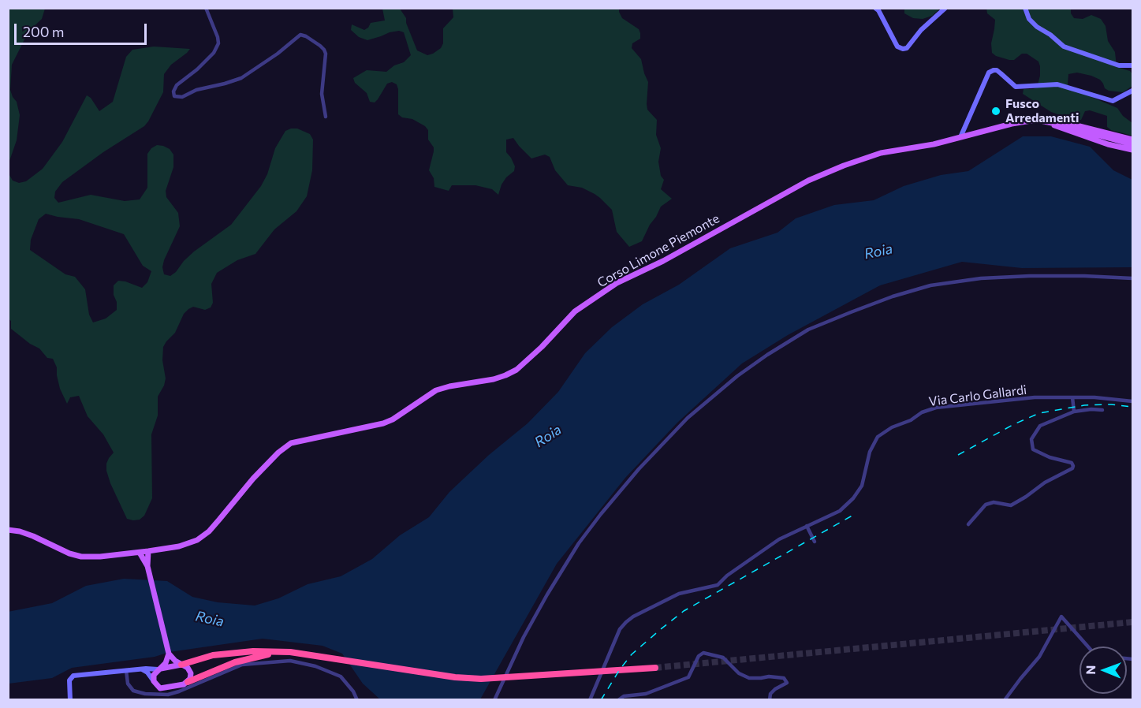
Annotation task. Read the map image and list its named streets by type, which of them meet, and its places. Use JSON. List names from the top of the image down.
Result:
{
  "streets": {
    "main road": ["Corso Limone Piemonte"],
    "street": ["Via Carlo Gallardi"]
  },
  "water": ["Roia"],
  "places": ["Fusco Arredamenti"],
  "scale_bar": "200 m",
  "north": "left"
}
